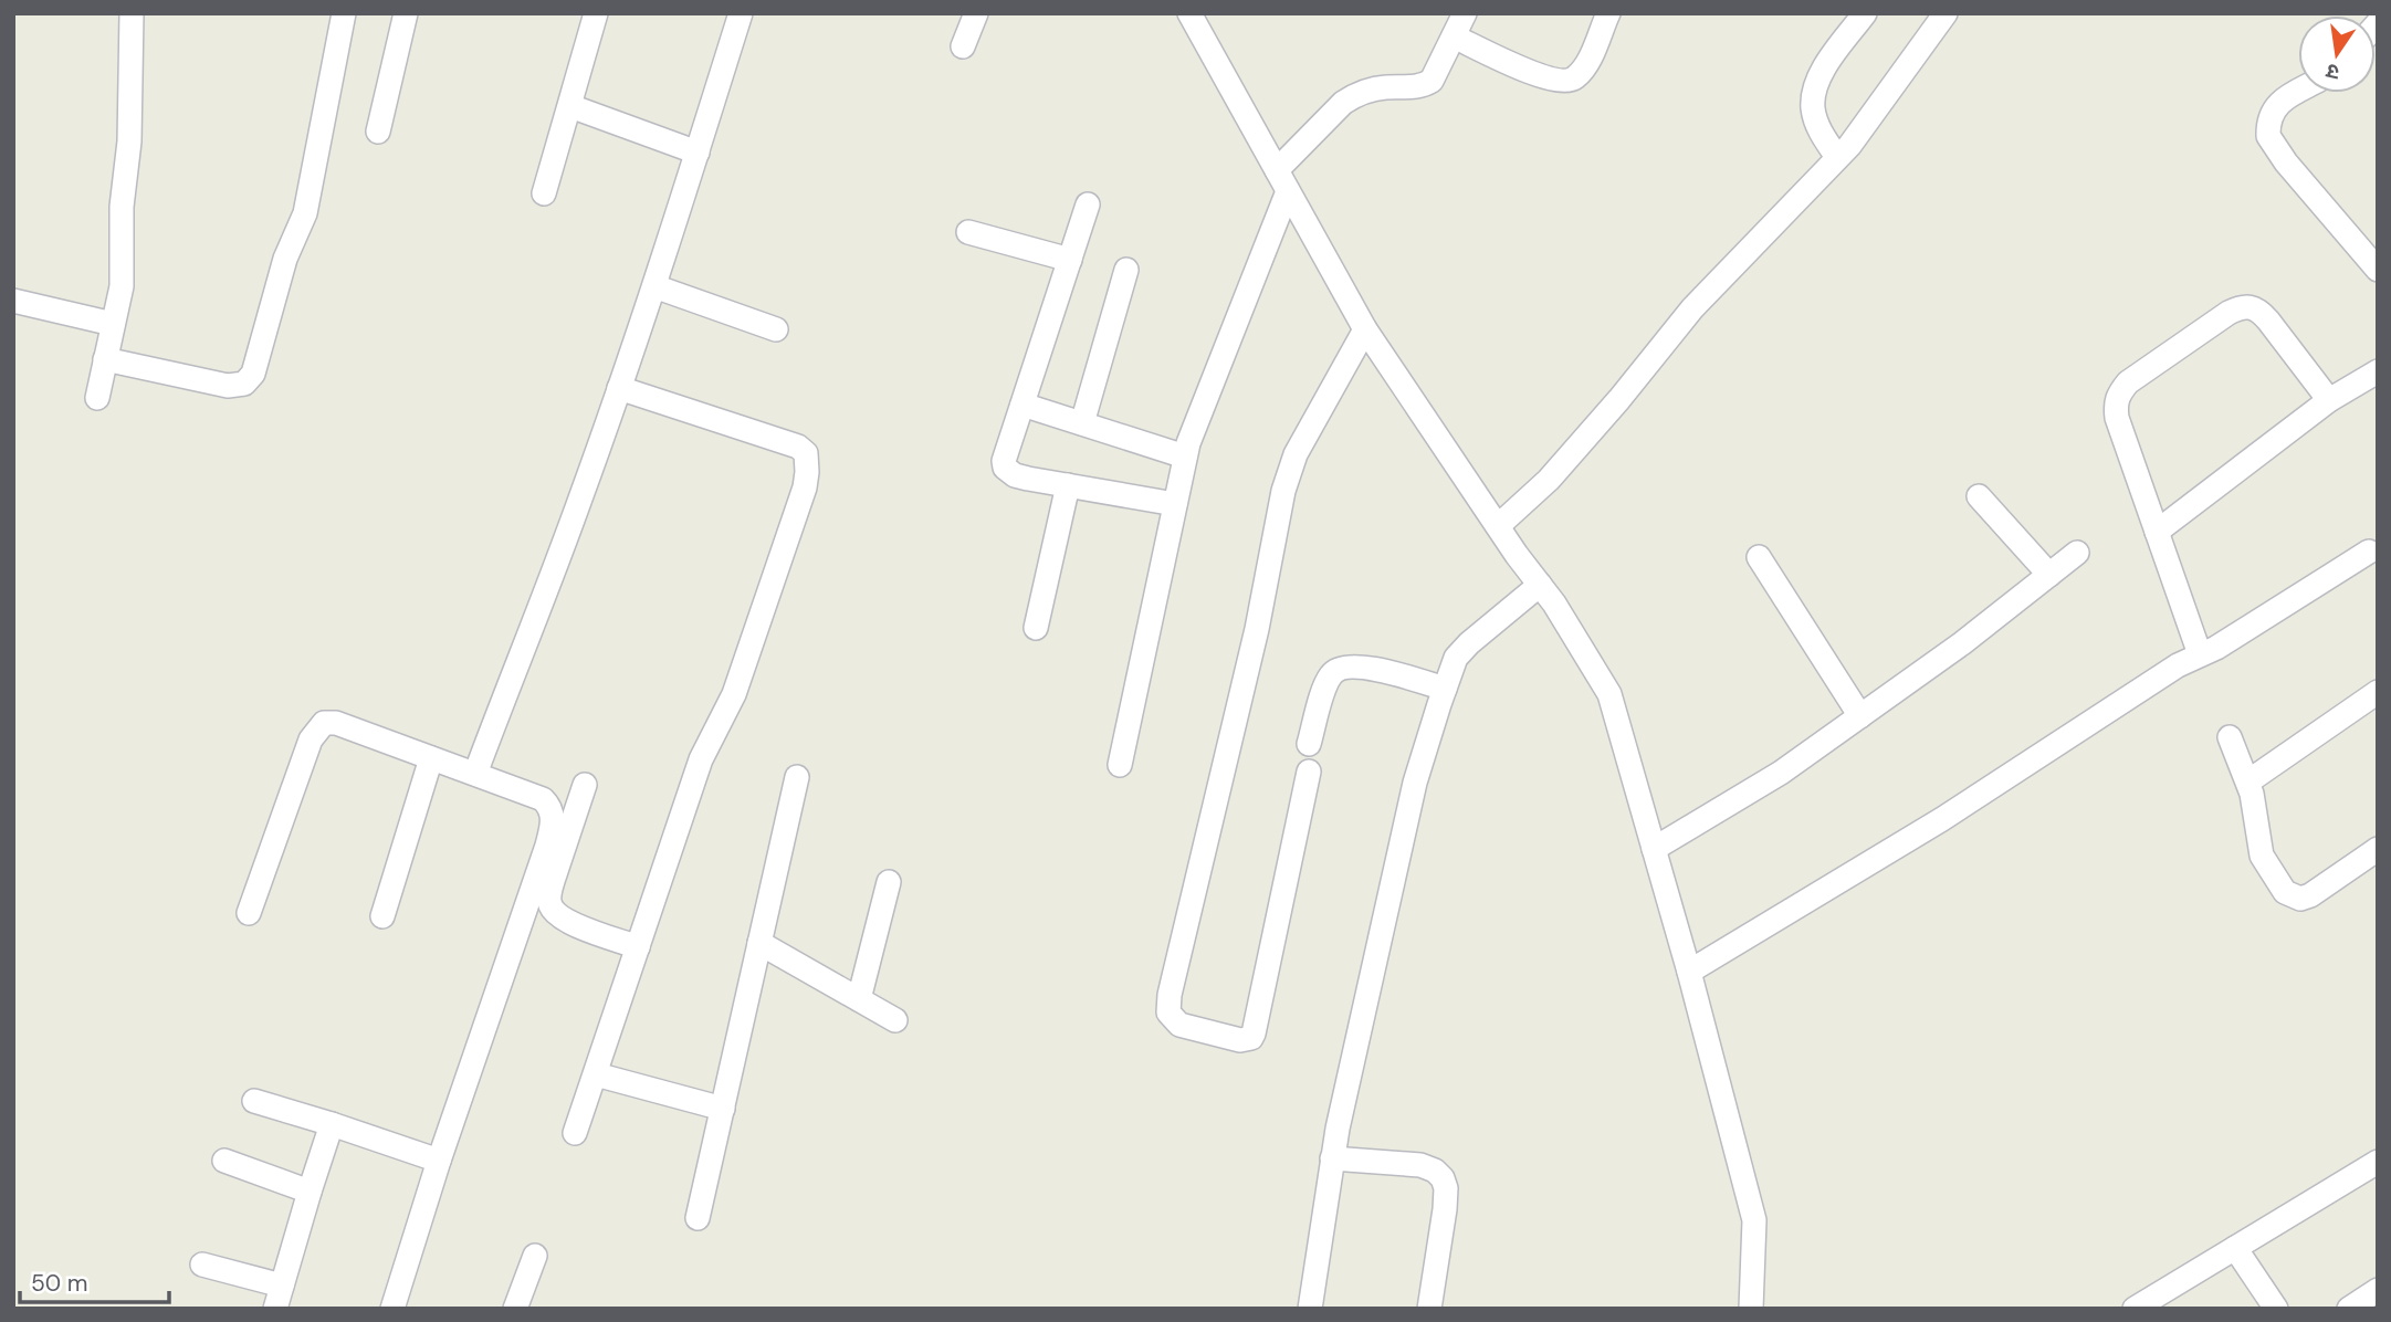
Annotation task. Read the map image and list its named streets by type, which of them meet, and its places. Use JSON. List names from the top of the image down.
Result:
{
  "scale_bar": "50 m",
  "north": "bottom"
}
